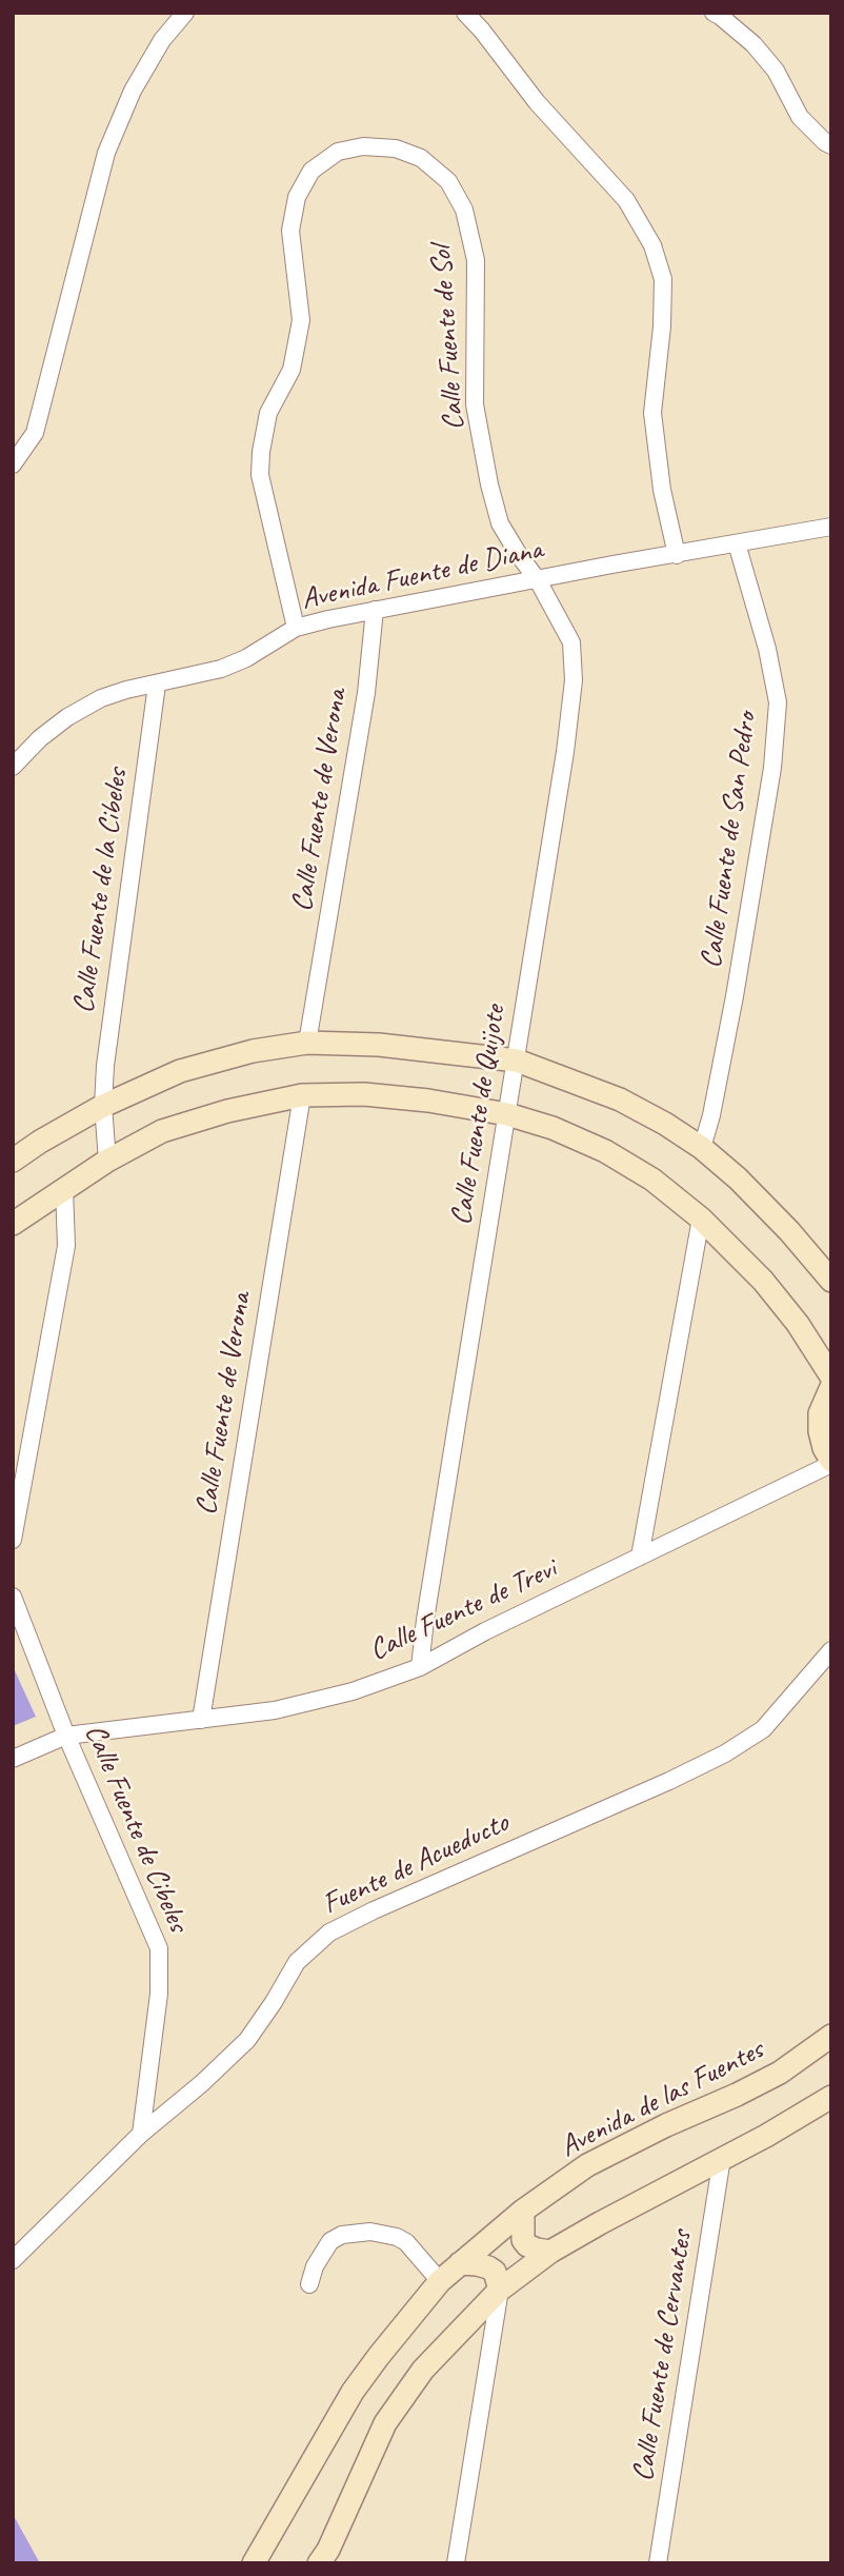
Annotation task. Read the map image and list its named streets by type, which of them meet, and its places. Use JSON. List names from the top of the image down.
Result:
{
  "streets": {
    "main road": ["Avenida de las Fuentes"],
    "street": [
      "Calle Fuente de Sol",
      "Avenida Fuente de Diana",
      "Calle Fuente de Verona",
      "Calle Fuente de San Pedro",
      "Calle Fuente de la Cibeles",
      "Calle Fuente de Quijote",
      "Calle Fuente de Trevi",
      "Calle Fuente de Cibeles",
      "Fuente de Acueducto",
      "Calle Fuente de Cervantes"
    ]
  },
  "crossings": [
    ["Calle Fuente de Sol", "Avenida Fuente de Diana"],
    ["Calle Fuente de Sol", "Calle Fuente de Quijote"],
    ["Avenida Fuente de Diana", "Calle Fuente de Verona"],
    ["Avenida Fuente de Diana", "Calle Fuente de San Pedro"],
    ["Avenida Fuente de Diana", "Calle Fuente de la Cibeles"],
    ["Avenida Fuente de Diana", "Calle Fuente de Quijote"],
    ["Calle Fuente de Verona", "Calle Fuente de Trevi"],
    ["Calle Fuente de Quijote", "Calle Fuente de Trevi"],
    ["Calle Fuente de Trevi", "Calle Fuente de Cibeles"],
    ["Calle Fuente de Cibeles", "Fuente de Acueducto"]
  ]
}
